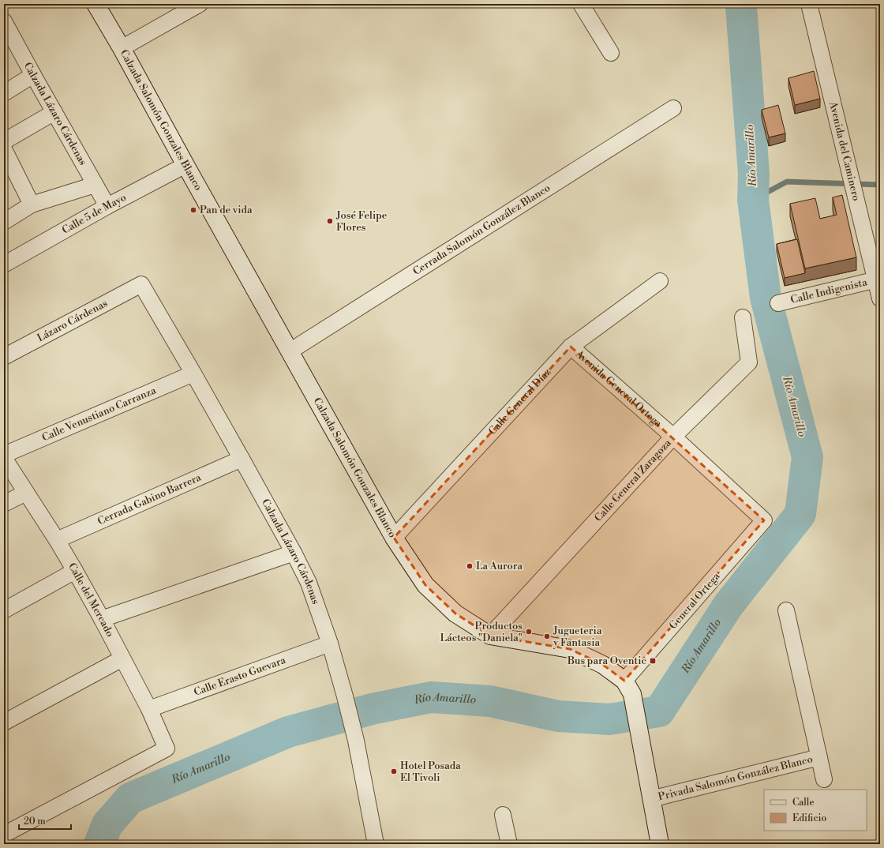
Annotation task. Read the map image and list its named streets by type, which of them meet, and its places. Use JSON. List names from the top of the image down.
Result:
{
  "streets": {
    "street": [
      "Calzada Lázaro Cárdenas",
      "Calzada Salomón Gonzales Blanco",
      "Avenida del Caminero",
      "Calle 5 de Mayo",
      "Cerrada Salomón González Blanco",
      "Calle Indigenista",
      "Lázaro Cárdenas",
      "Avenida General Ortega",
      "Calle General Díaz",
      "Calle Venustiano Carranza",
      "Calle General Zaragoza",
      "Cerrada Gabino Barrera",
      "Calle del Mercado",
      "General Ortega",
      "Calle Erasto Guevara",
      "Privada Salomón González Blanco"
    ]
  },
  "crossings": [
    ["Calzada Lázaro Cárdenas", "Calle 5 de Mayo"],
    ["Calzada Lázaro Cárdenas", "Lázaro Cárdenas"],
    ["Calzada Lázaro Cárdenas", "Calle Venustiano Carranza"],
    ["Calzada Lázaro Cárdenas", "Cerrada Gabino Barrera"],
    ["Calzada Lázaro Cárdenas", "Calle Erasto Guevara"],
    ["Calzada Salomón Gonzales Blanco", "Calle 5 de Mayo"],
    ["Calzada Salomón Gonzales Blanco", "Cerrada Salomón González Blanco"],
    ["Calzada Salomón Gonzales Blanco", "Calle General Díaz"],
    ["Calzada Salomón Gonzales Blanco", "Calle General Zaragoza"],
    ["Calzada Salomón Gonzales Blanco", "General Ortega"],
    ["Avenida del Caminero", "Calle Indigenista"],
    ["Avenida General Ortega", "Calle General Díaz"],
    ["Avenida General Ortega", "Calle General Zaragoza"],
    ["Avenida General Ortega", "General Ortega"],
    ["Cerrada Gabino Barrera", "Calle del Mercado"],
    ["Calle del Mercado", "Calle Erasto Guevara"]
  ],
  "water": ["Río Amarillo"],
  "places": {
    "other": [
      "Pan de vida",
      "José Felipe Flores",
      "La Aurora",
      "Productos Lácteos \"Daniela\"",
      "Jugueteria y Fantasia",
      "Hotel Posada El Tivoli"
    ],
    "transit": ["Bus para Oventic"]
  },
  "legend": ["Calle", "Edificio"],
  "scale_bar": "20 m"
}
